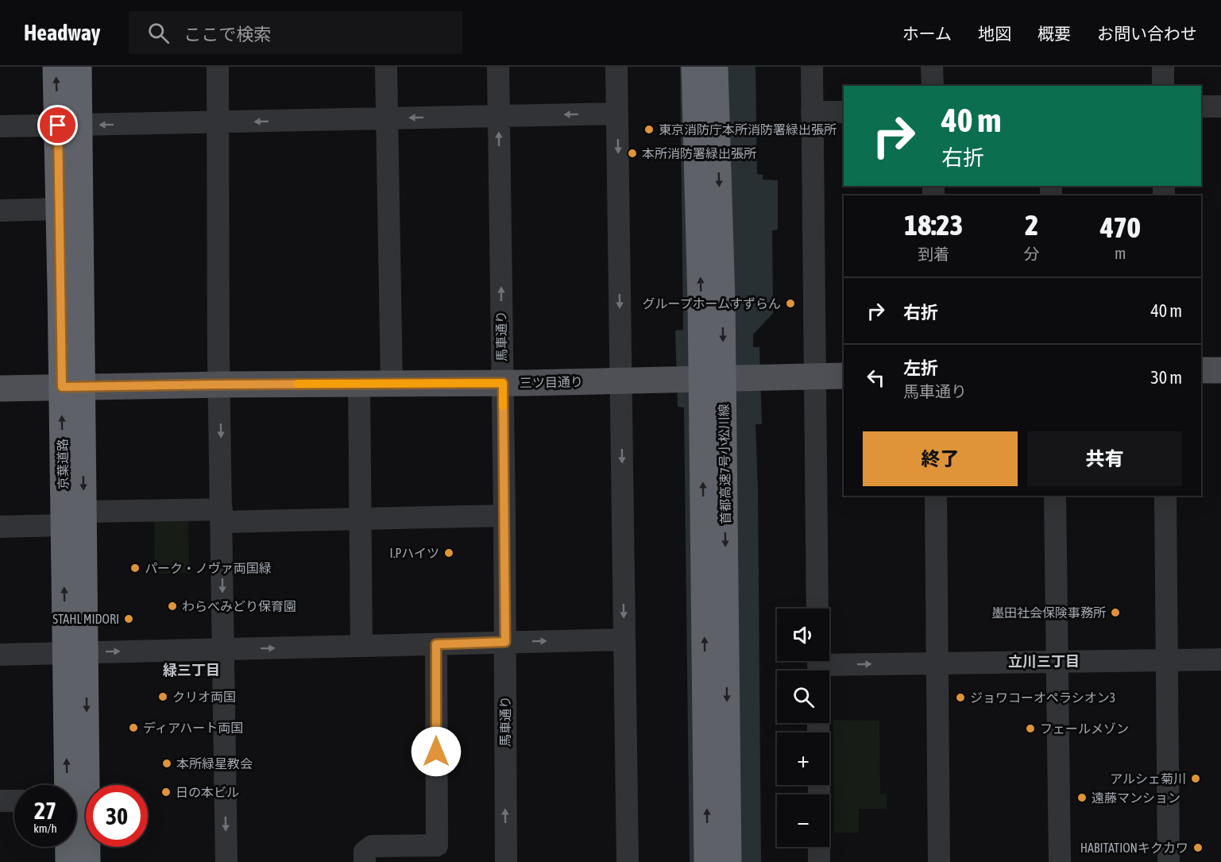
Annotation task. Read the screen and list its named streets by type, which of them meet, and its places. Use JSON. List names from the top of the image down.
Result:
{
  "streets": {
    "highway": ["京葉道路", "首都高速7号小松川線"],
    "main road": ["三ツ目通り"],
    "street": ["馬車通り"]
  },
  "crossings": [
    ["馬車通り", "三ツ目通り"],
    ["三ツ目通り", "京葉道路"]
  ],
  "districts": ["立川三丁目", "緑三丁目"],
  "places": [
    "東京消防庁本所消防署緑出張所",
    "本所消防署緑出張所",
    "グループホームすずらん",
    "I.Pハイツ",
    "パーク・ノヴァ両国緑",
    "わらべみどり保育園",
    "墨田社会保険事務所",
    "STAHL MIDORI",
    "クリオ両国",
    "ジョワコーオペラシオン3",
    "ディアハート両国",
    "フェールメゾン",
    "本所緑星教会",
    "アルシェ菊川",
    "日の本ビル",
    "遠藤マンション",
    "HABITATIONキクカワ"
  ],
  "page": {
    "header": "Headway",
    "search": "ここで検索",
    "nav": [
      "ホーム",
      "地図",
      "概要",
      "お問い合わせ"
    ],
    "turn": ["40 m", "右折"],
    "eta": [
      "18:23",
      "到着",
      "2",
      "分",
      "470",
      "m"
    ],
    "list": [
      {
        "name": "右折",
        "value": "40 m"
      },
      {
        "name": "左折",
        "note": "馬車通り",
        "value": "30 m"
      }
    ],
    "buttons": ["終了", "共有"],
    "map_buttons": ["+", "−"],
    "speed": "27 km/h",
    "limit": "30"
  }
}
